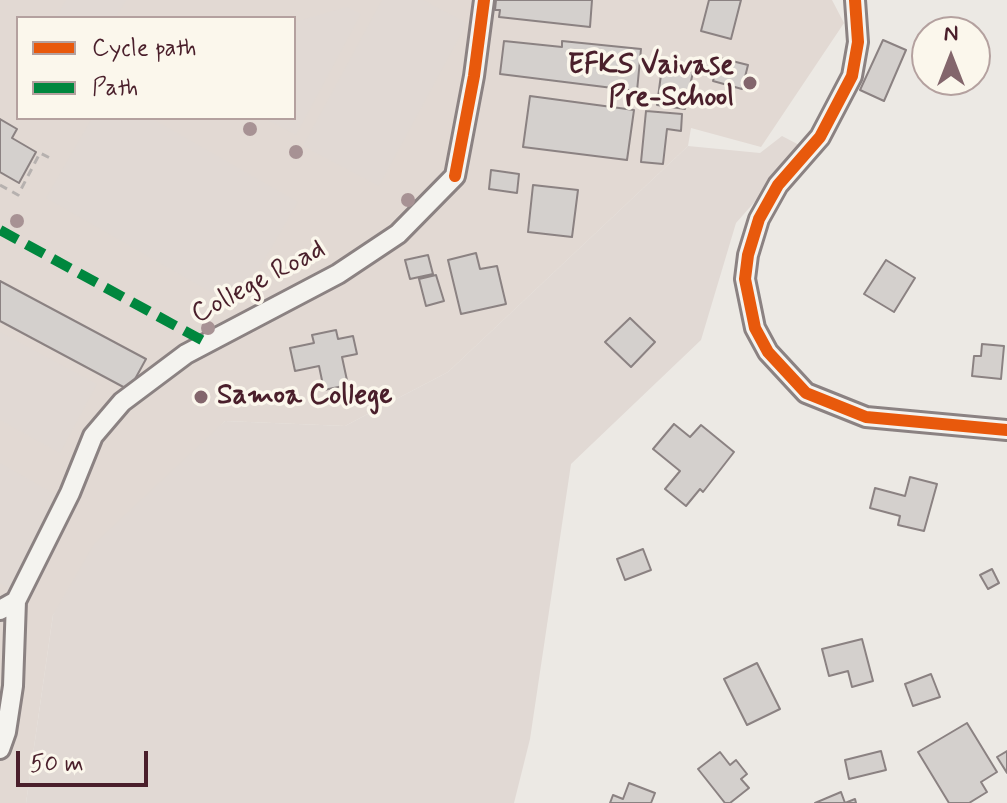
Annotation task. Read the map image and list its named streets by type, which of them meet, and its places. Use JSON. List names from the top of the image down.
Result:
{
  "streets": {
    "street": ["College Road"]
  },
  "places": ["EFKS Vaivase Pre-School", "Samoa College"],
  "legend": ["Cycle path", "Path"],
  "scale_bar": "50 m",
  "north": "top"
}
